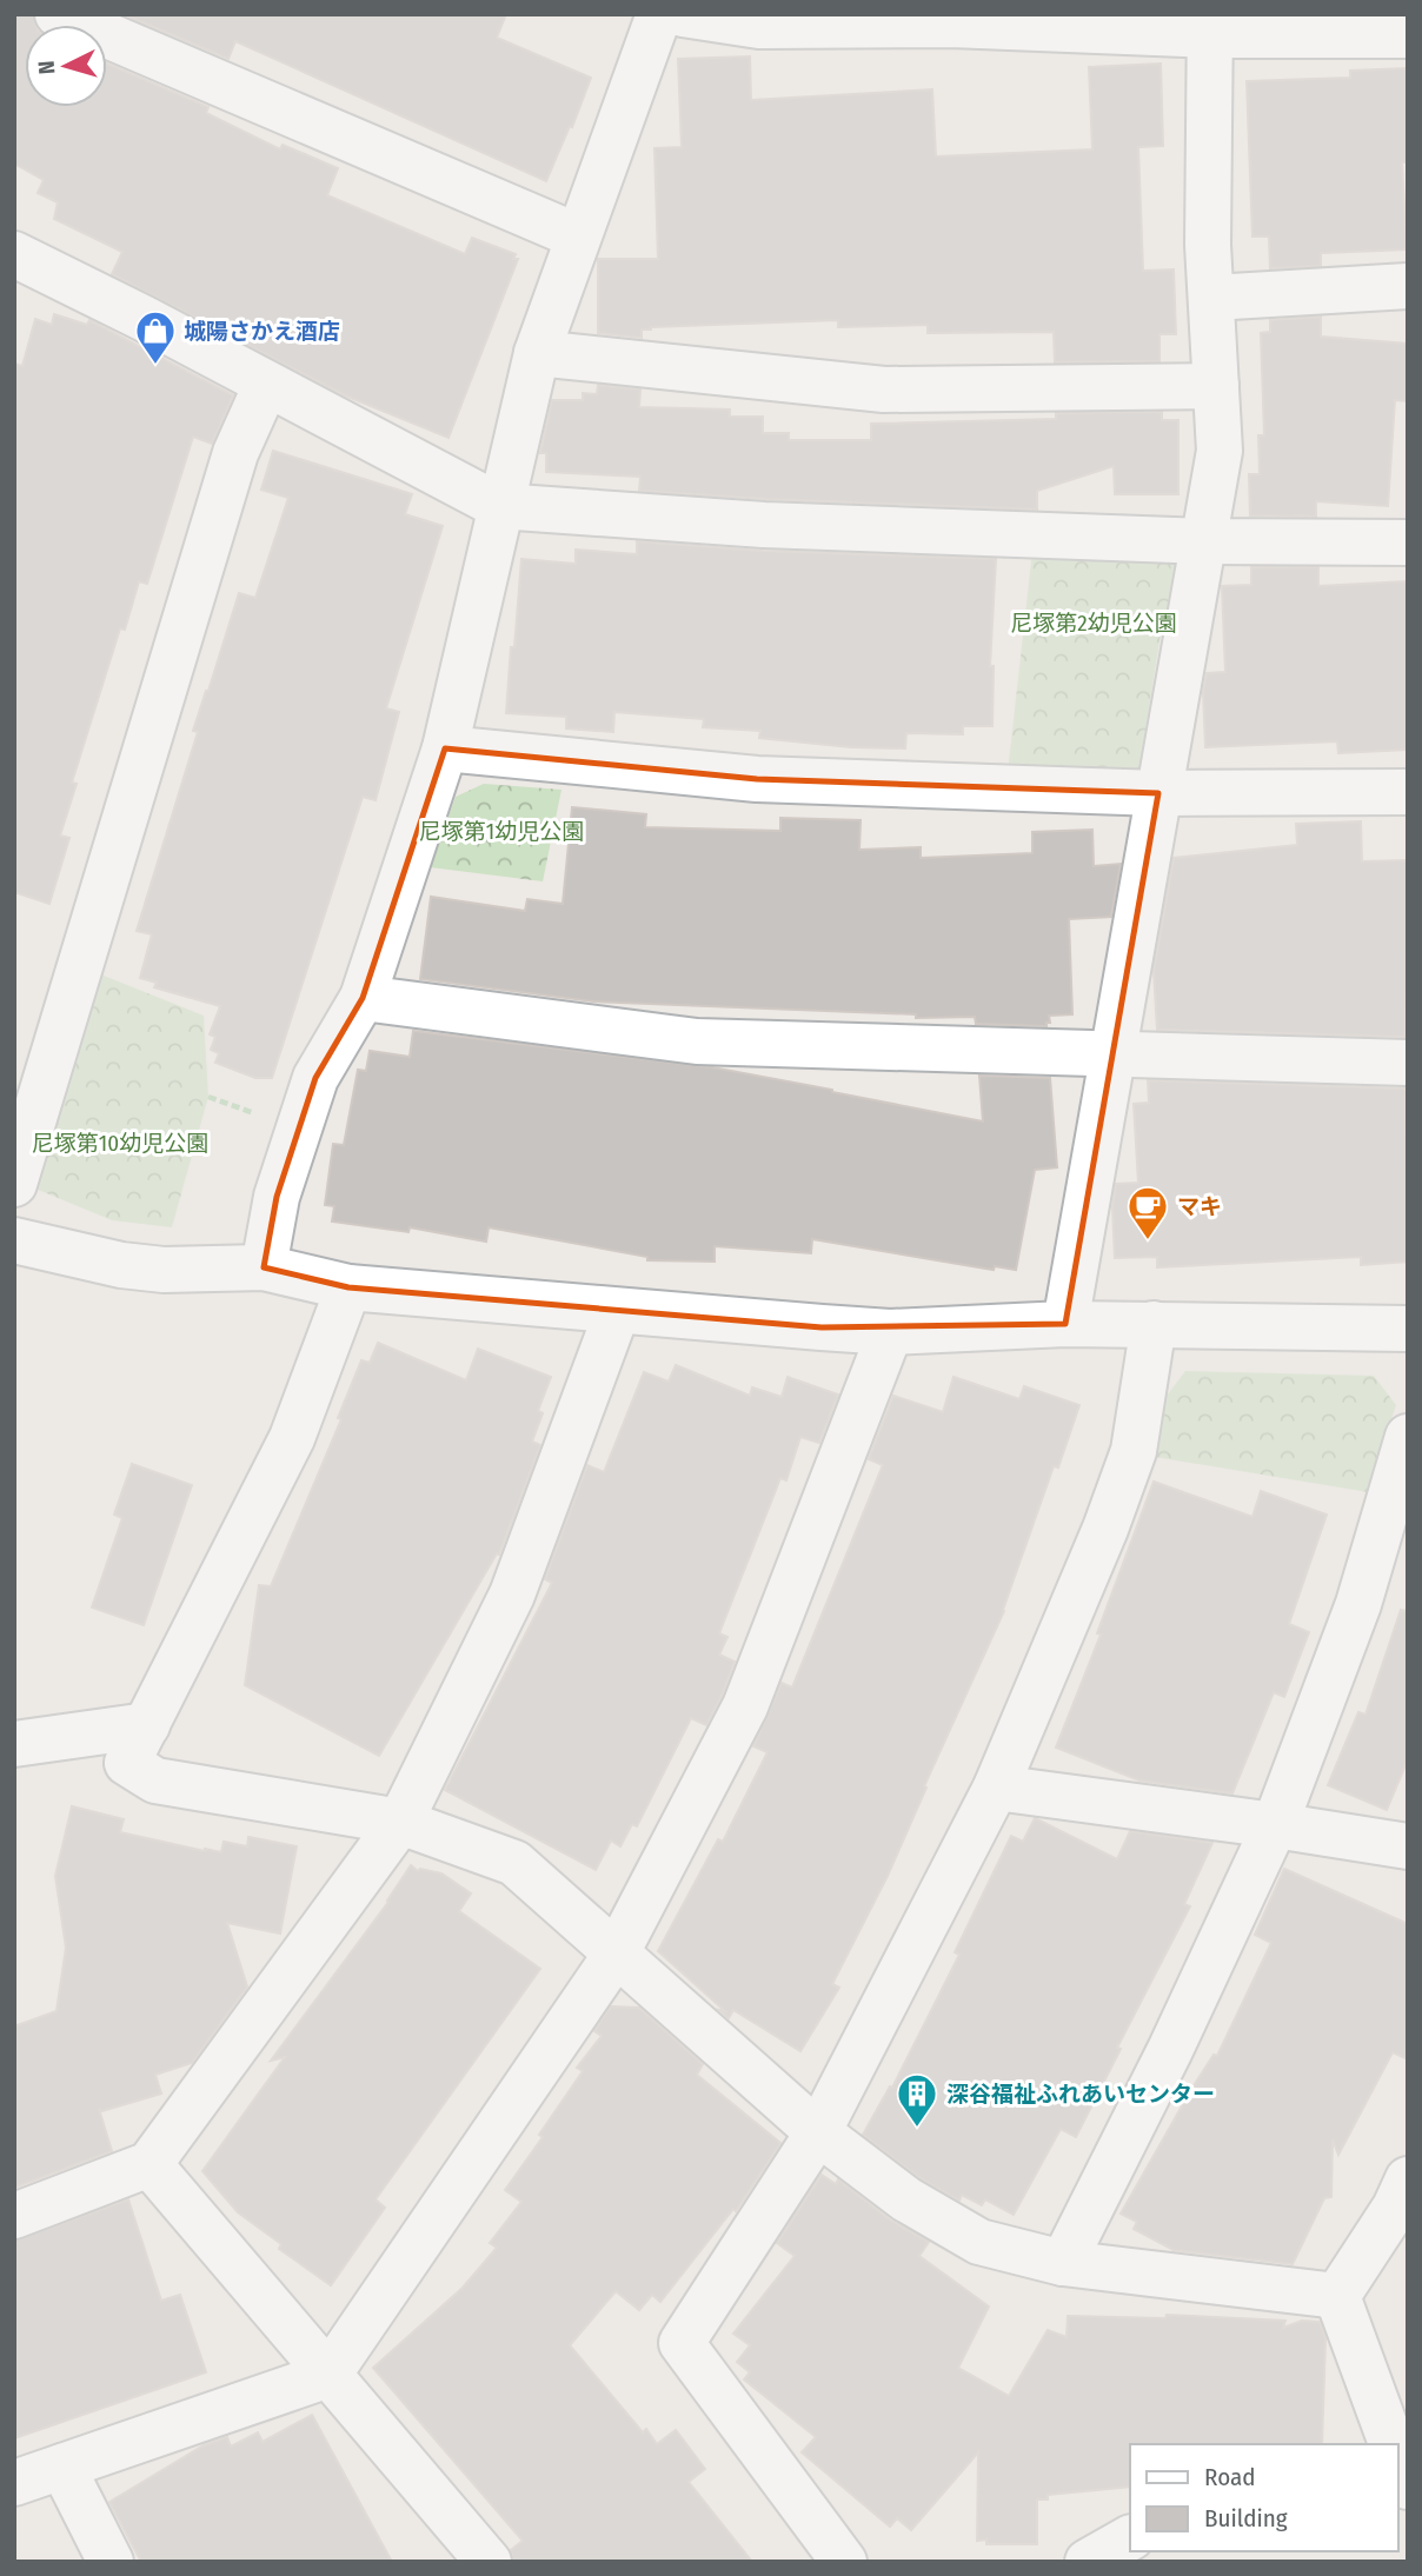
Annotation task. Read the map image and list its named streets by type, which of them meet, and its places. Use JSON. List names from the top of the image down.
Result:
{
  "parks": ["尼塚第2幼児公園", "尼塚第1幼児公園", "尼塚第10幼児公園"],
  "places": {
    "shop": ["城陽さかえ酒店"],
    "cafe": ["マキ"],
    "building": ["深谷福祉ふれあいセンター"]
  },
  "legend": ["Road", "Building"],
  "north": "left"
}
